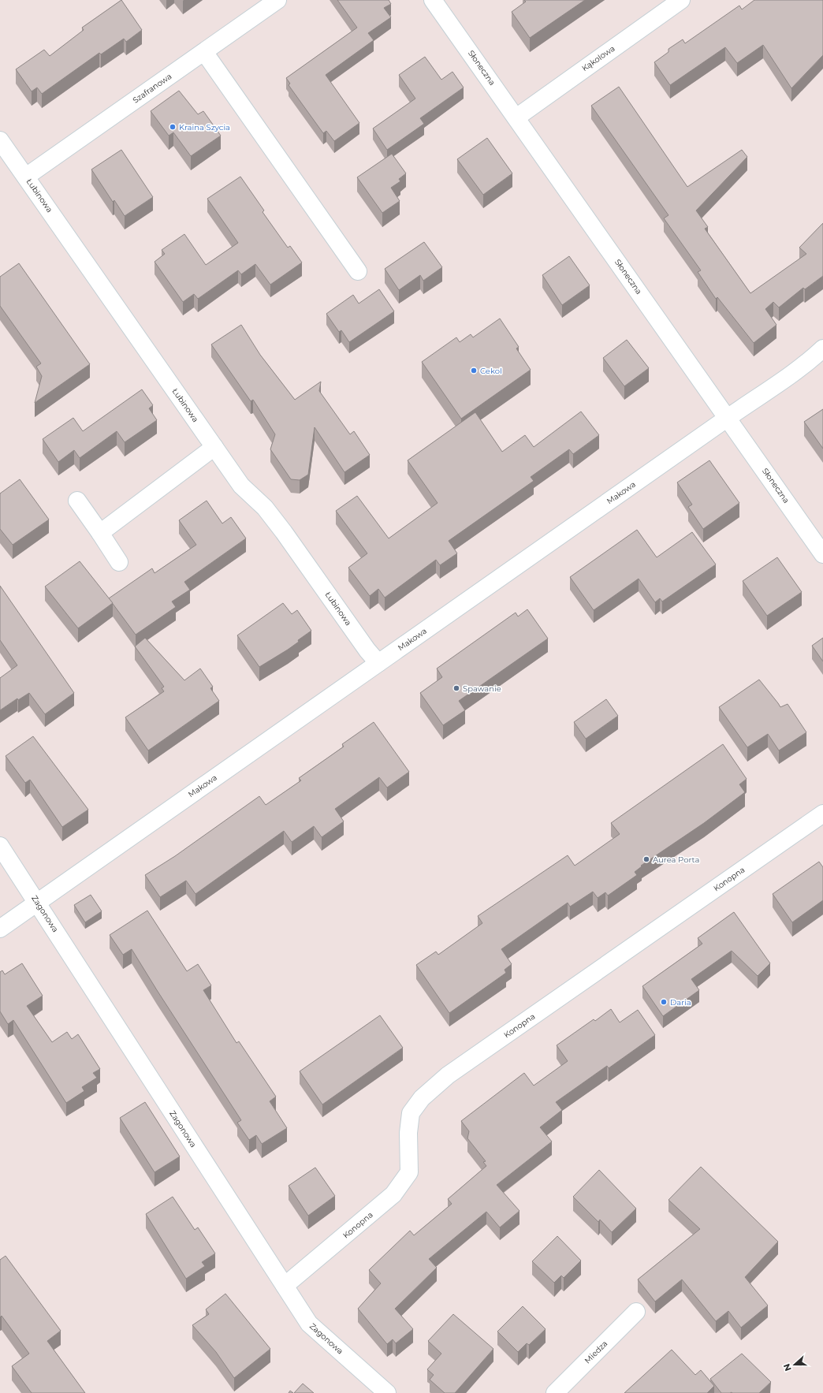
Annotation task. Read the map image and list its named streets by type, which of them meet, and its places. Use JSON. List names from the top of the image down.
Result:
{
  "streets": {
    "street": [
      "Kąkolowa",
      "Słoneczna",
      "Szafranowa",
      "Łubinowa",
      "Makowa",
      "Konopna",
      "Zagonowa",
      "Miedza"
    ]
  },
  "crossings": [
    ["Kąkolowa", "Słoneczna"],
    ["Słoneczna", "Makowa"],
    ["Szafranowa", "Łubinowa"],
    ["Łubinowa", "Makowa"],
    ["Makowa", "Zagonowa"],
    ["Konopna", "Zagonowa"]
  ],
  "places": [
    "Kraina Szycia",
    "Cekol",
    "Spawanie",
    "Aurea Porta",
    "Daria"
  ],
  "north": "left"
}
